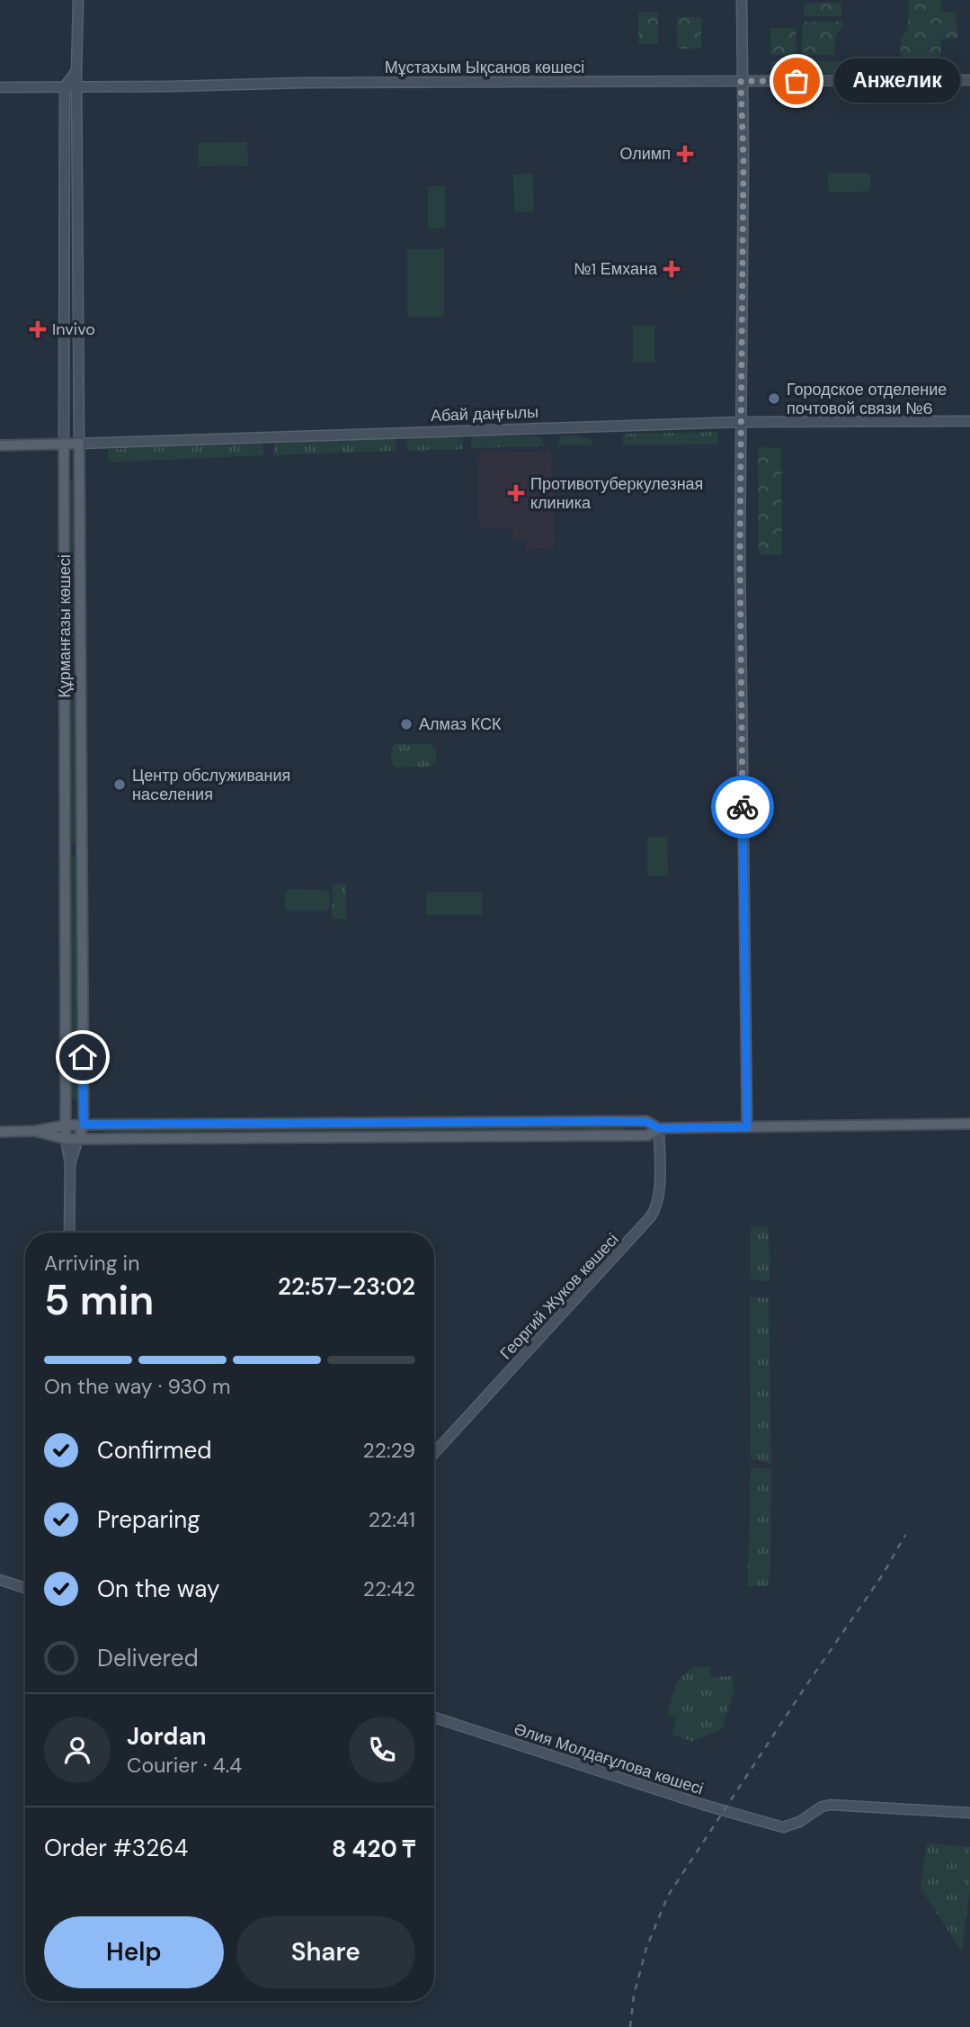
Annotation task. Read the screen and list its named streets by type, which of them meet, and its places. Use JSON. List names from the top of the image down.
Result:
{
  "streets": {
    "main road": [
      "Мұстахым Ықсанов көшесі",
      "Абай даңғылы",
      "Құрманғазы көшесі",
      "Георгий Жуков көшесі",
      "Әлия Молдағұлова көшесі"
    ]
  },
  "crossings": [
    ["Мұстахым Ықсанов көшесі", "Құрманғазы көшесі"],
    ["Абай даңғылы", "Құрманғазы көшесі"]
  ],
  "places": {
    "other": [
      "Анжелик",
      "Городское отделение почтовой связи №6",
      "Алмаз КСК",
      "Центр обслуживания наcеления"
    ],
    "health": [
      "Олимп",
      "№1 Емхана",
      "Invivo",
      "Противотуберкулезная клиника"
    ]
  },
  "page": {
    "bubble": "Анжелик",
    "heading": ["5 min", "Arriving in", "22:57–23:02"],
    "panel": [
      "Jordan",
      "Courier · 4.4",
      "Order #3264",
      "8 420 ₸"
    ],
    "bar": "On the way · 930 m",
    "list": [
      ["Confirmed", "22:29"],
      ["Preparing", "22:41"],
      ["On the way", "22:42"],
      "Delivered"
    ],
    "buttons": ["Help", "Share"]
  }
}
